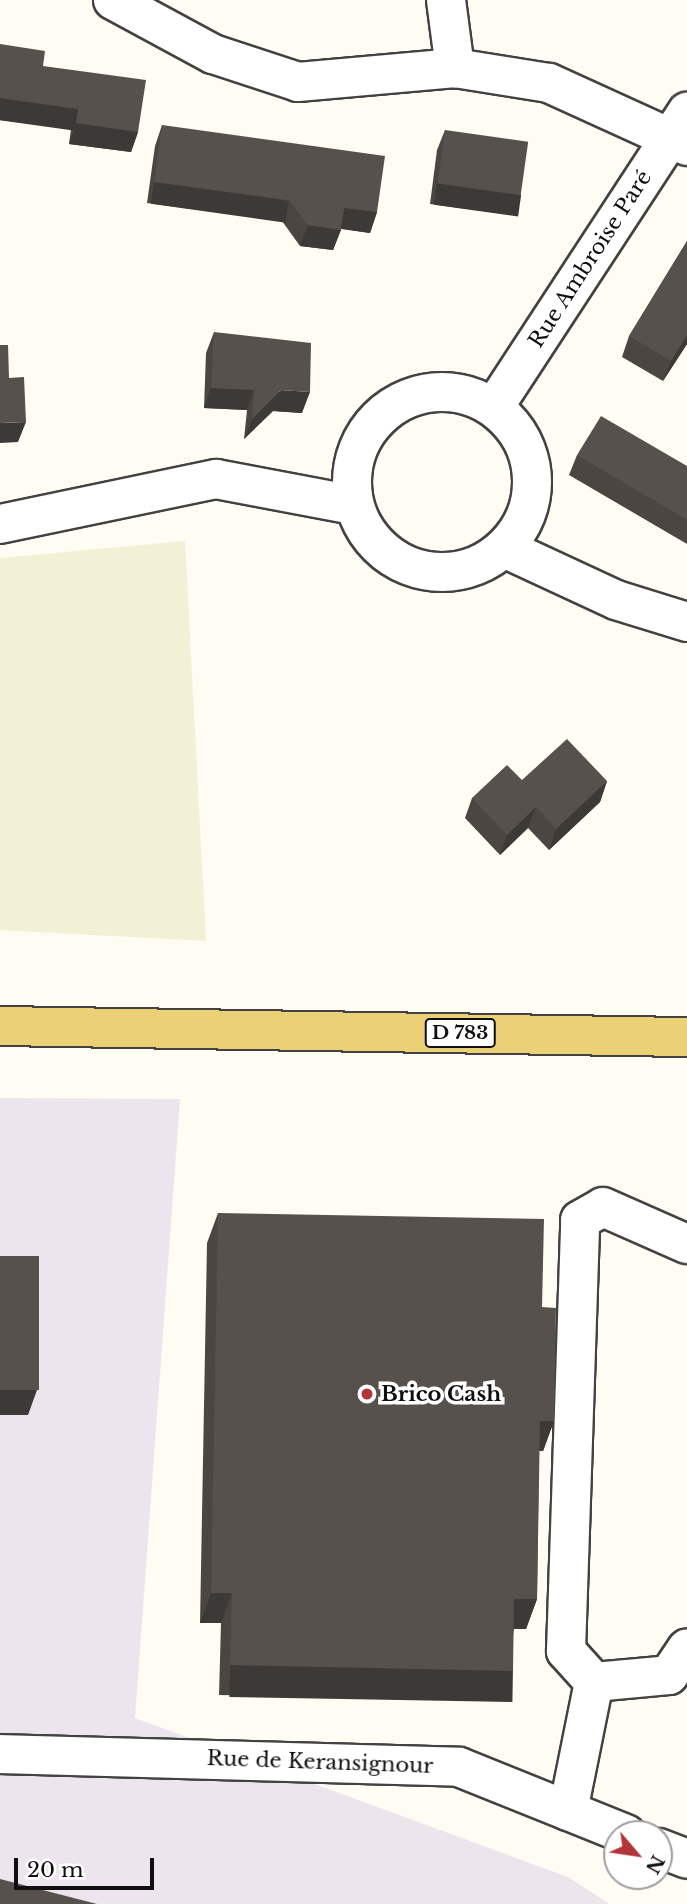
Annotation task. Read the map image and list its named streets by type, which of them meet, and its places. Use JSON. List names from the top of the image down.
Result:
{
  "streets": {
    "main road": ["D 783"],
    "street": ["Rue Ambroise Paré", "Rue de Keransignour"]
  },
  "places": ["Brico Cash"],
  "scale_bar": "20 m",
  "north": "bottom right"
}
